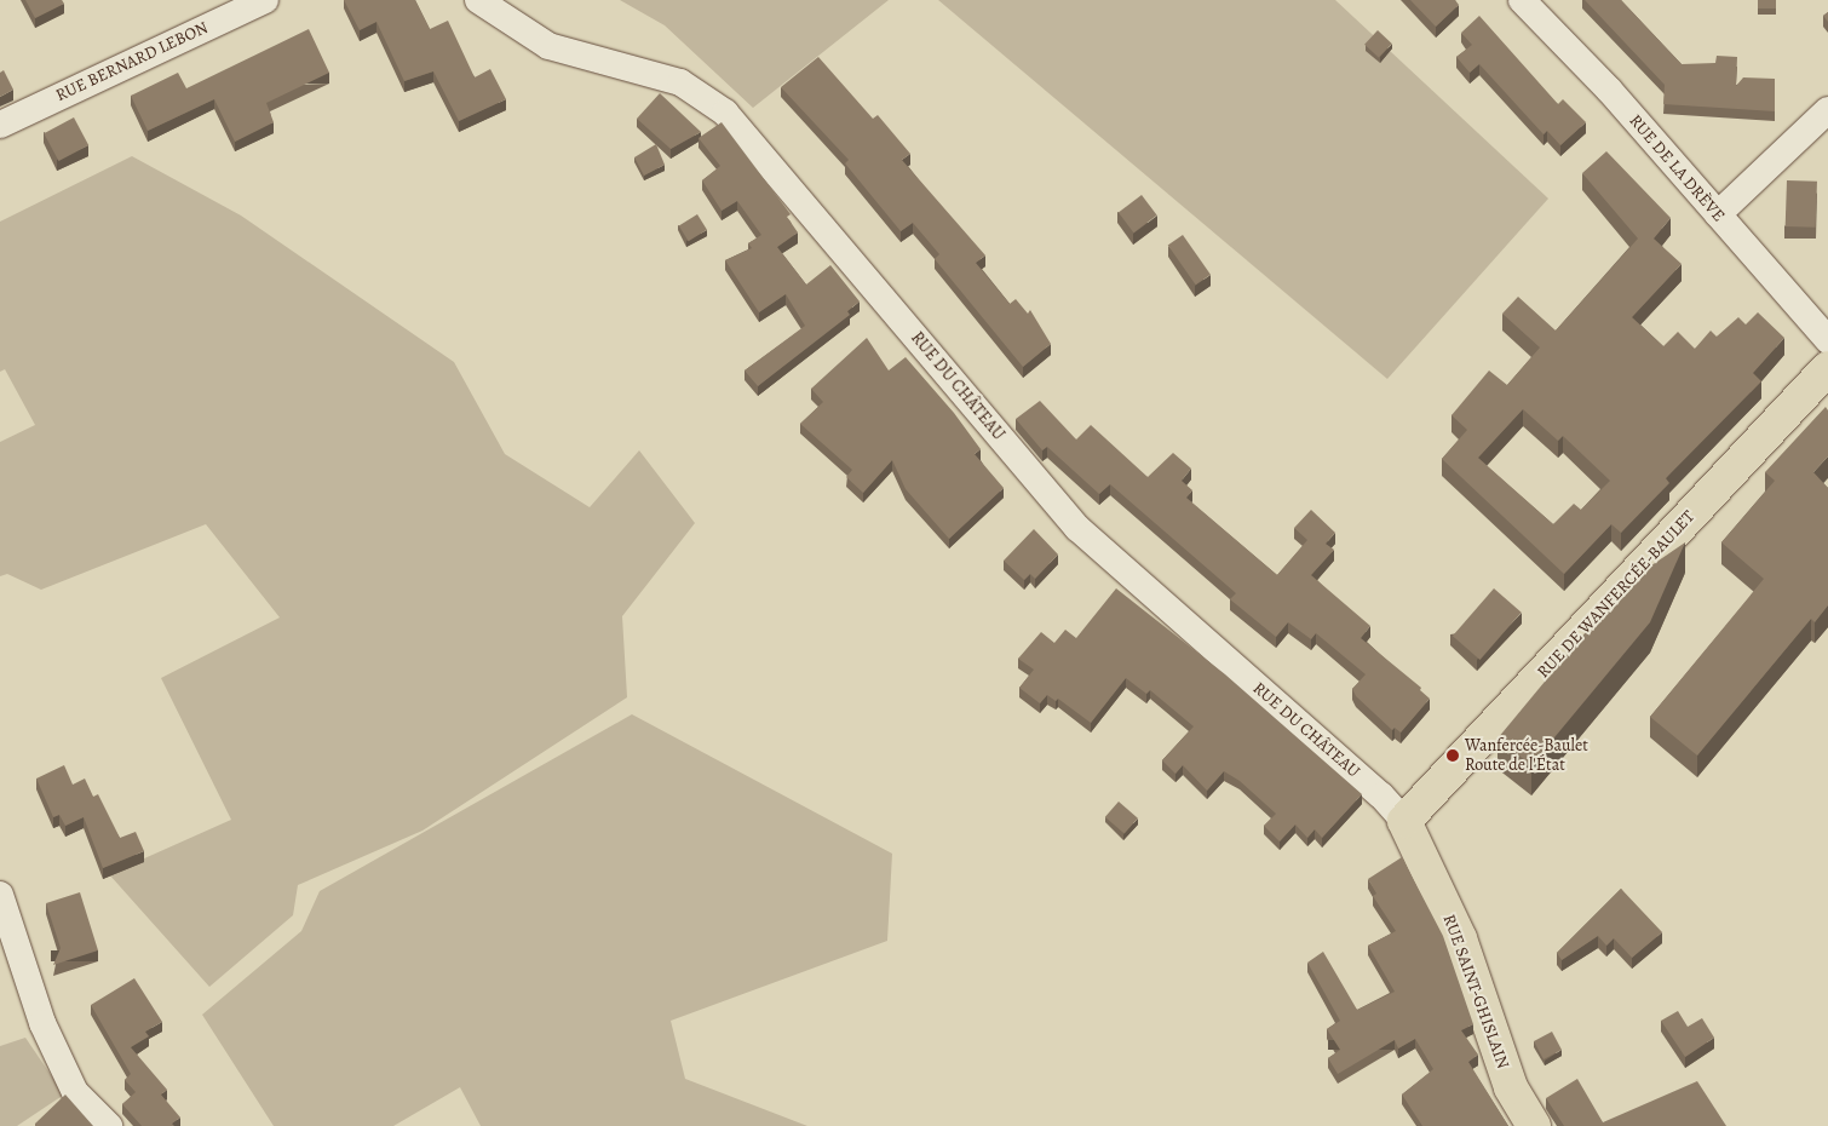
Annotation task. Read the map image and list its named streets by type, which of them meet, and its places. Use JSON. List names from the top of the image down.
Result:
{
  "streets": {
    "main road": ["RUE DE WANFERCÉE-BAULET", "RUE SAINT-GHISLAIN"],
    "street": ["RUE BERNARD LEBON", "RUE DE LA DRÈVE", "RUE DU CHÂTEAU"]
  },
  "crossings": [
    ["RUE DU CHÂTEAU", "RUE DE WANFERCÉE-BAULET"],
    ["RUE DU CHÂTEAU", "RUE SAINT-GHISLAIN"],
    ["RUE DE WANFERCÉE-BAULET", "RUE SAINT-GHISLAIN"]
  ],
  "places": ["Wanfercée-Baulet Route de l'État"]
}
